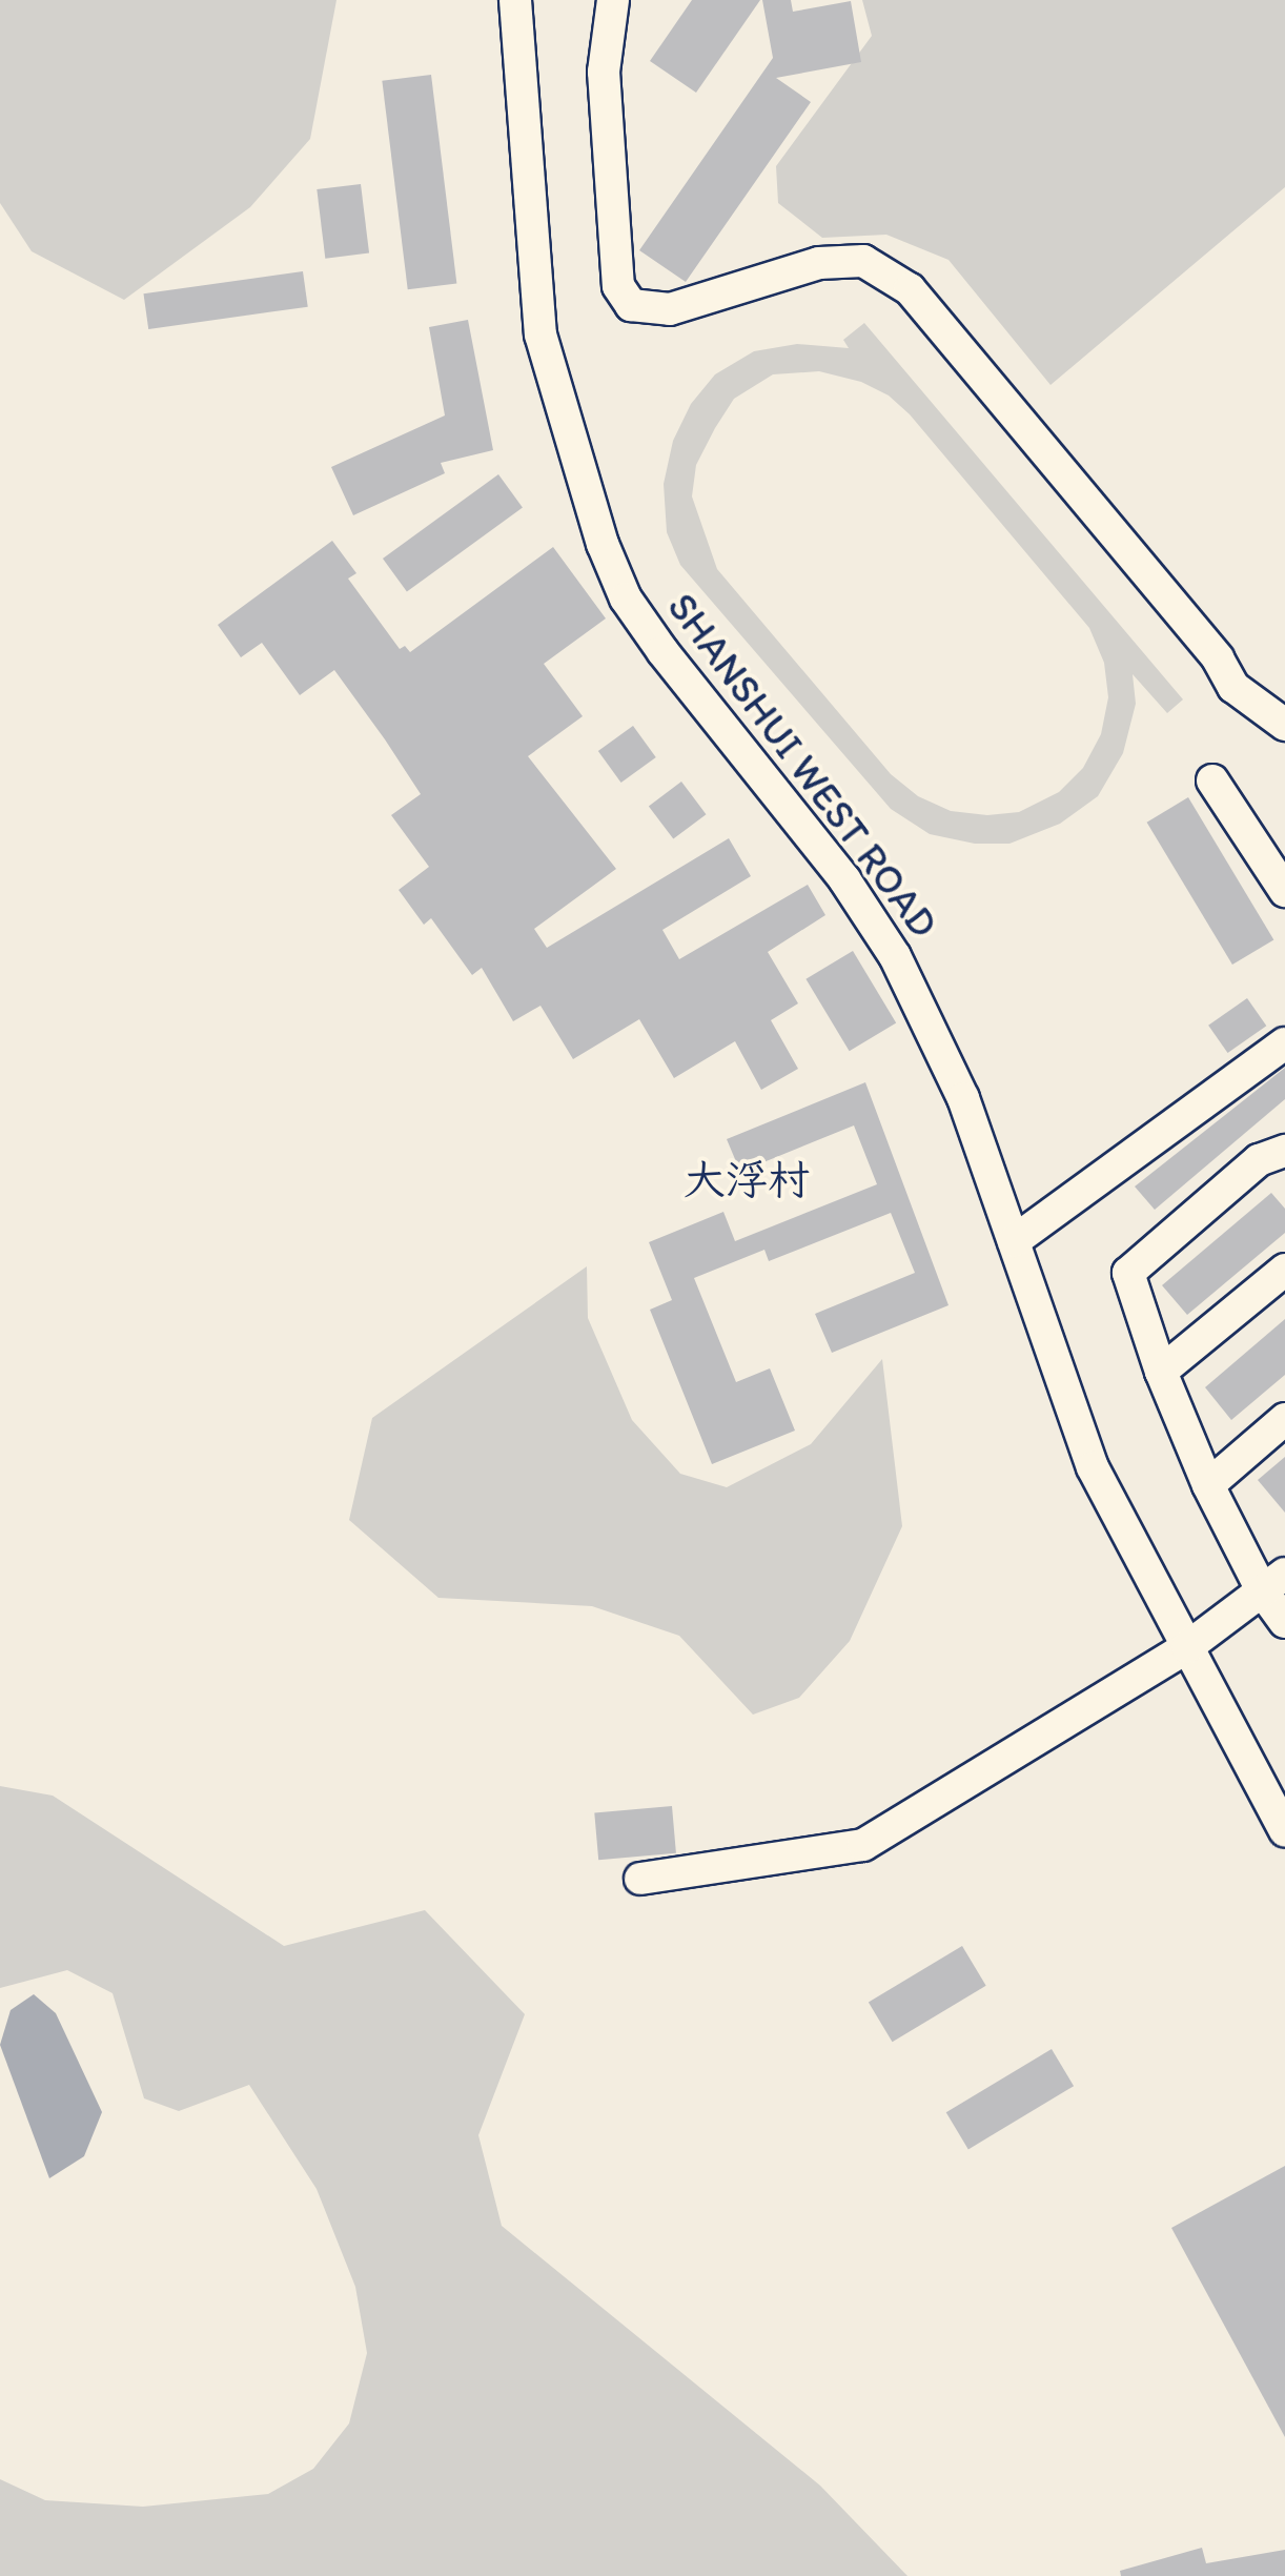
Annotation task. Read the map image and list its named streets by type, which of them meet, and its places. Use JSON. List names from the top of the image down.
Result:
{
  "streets": {
    "street": ["SHANSHUI WEST ROAD"]
  },
  "districts": ["大浮村"]
}
